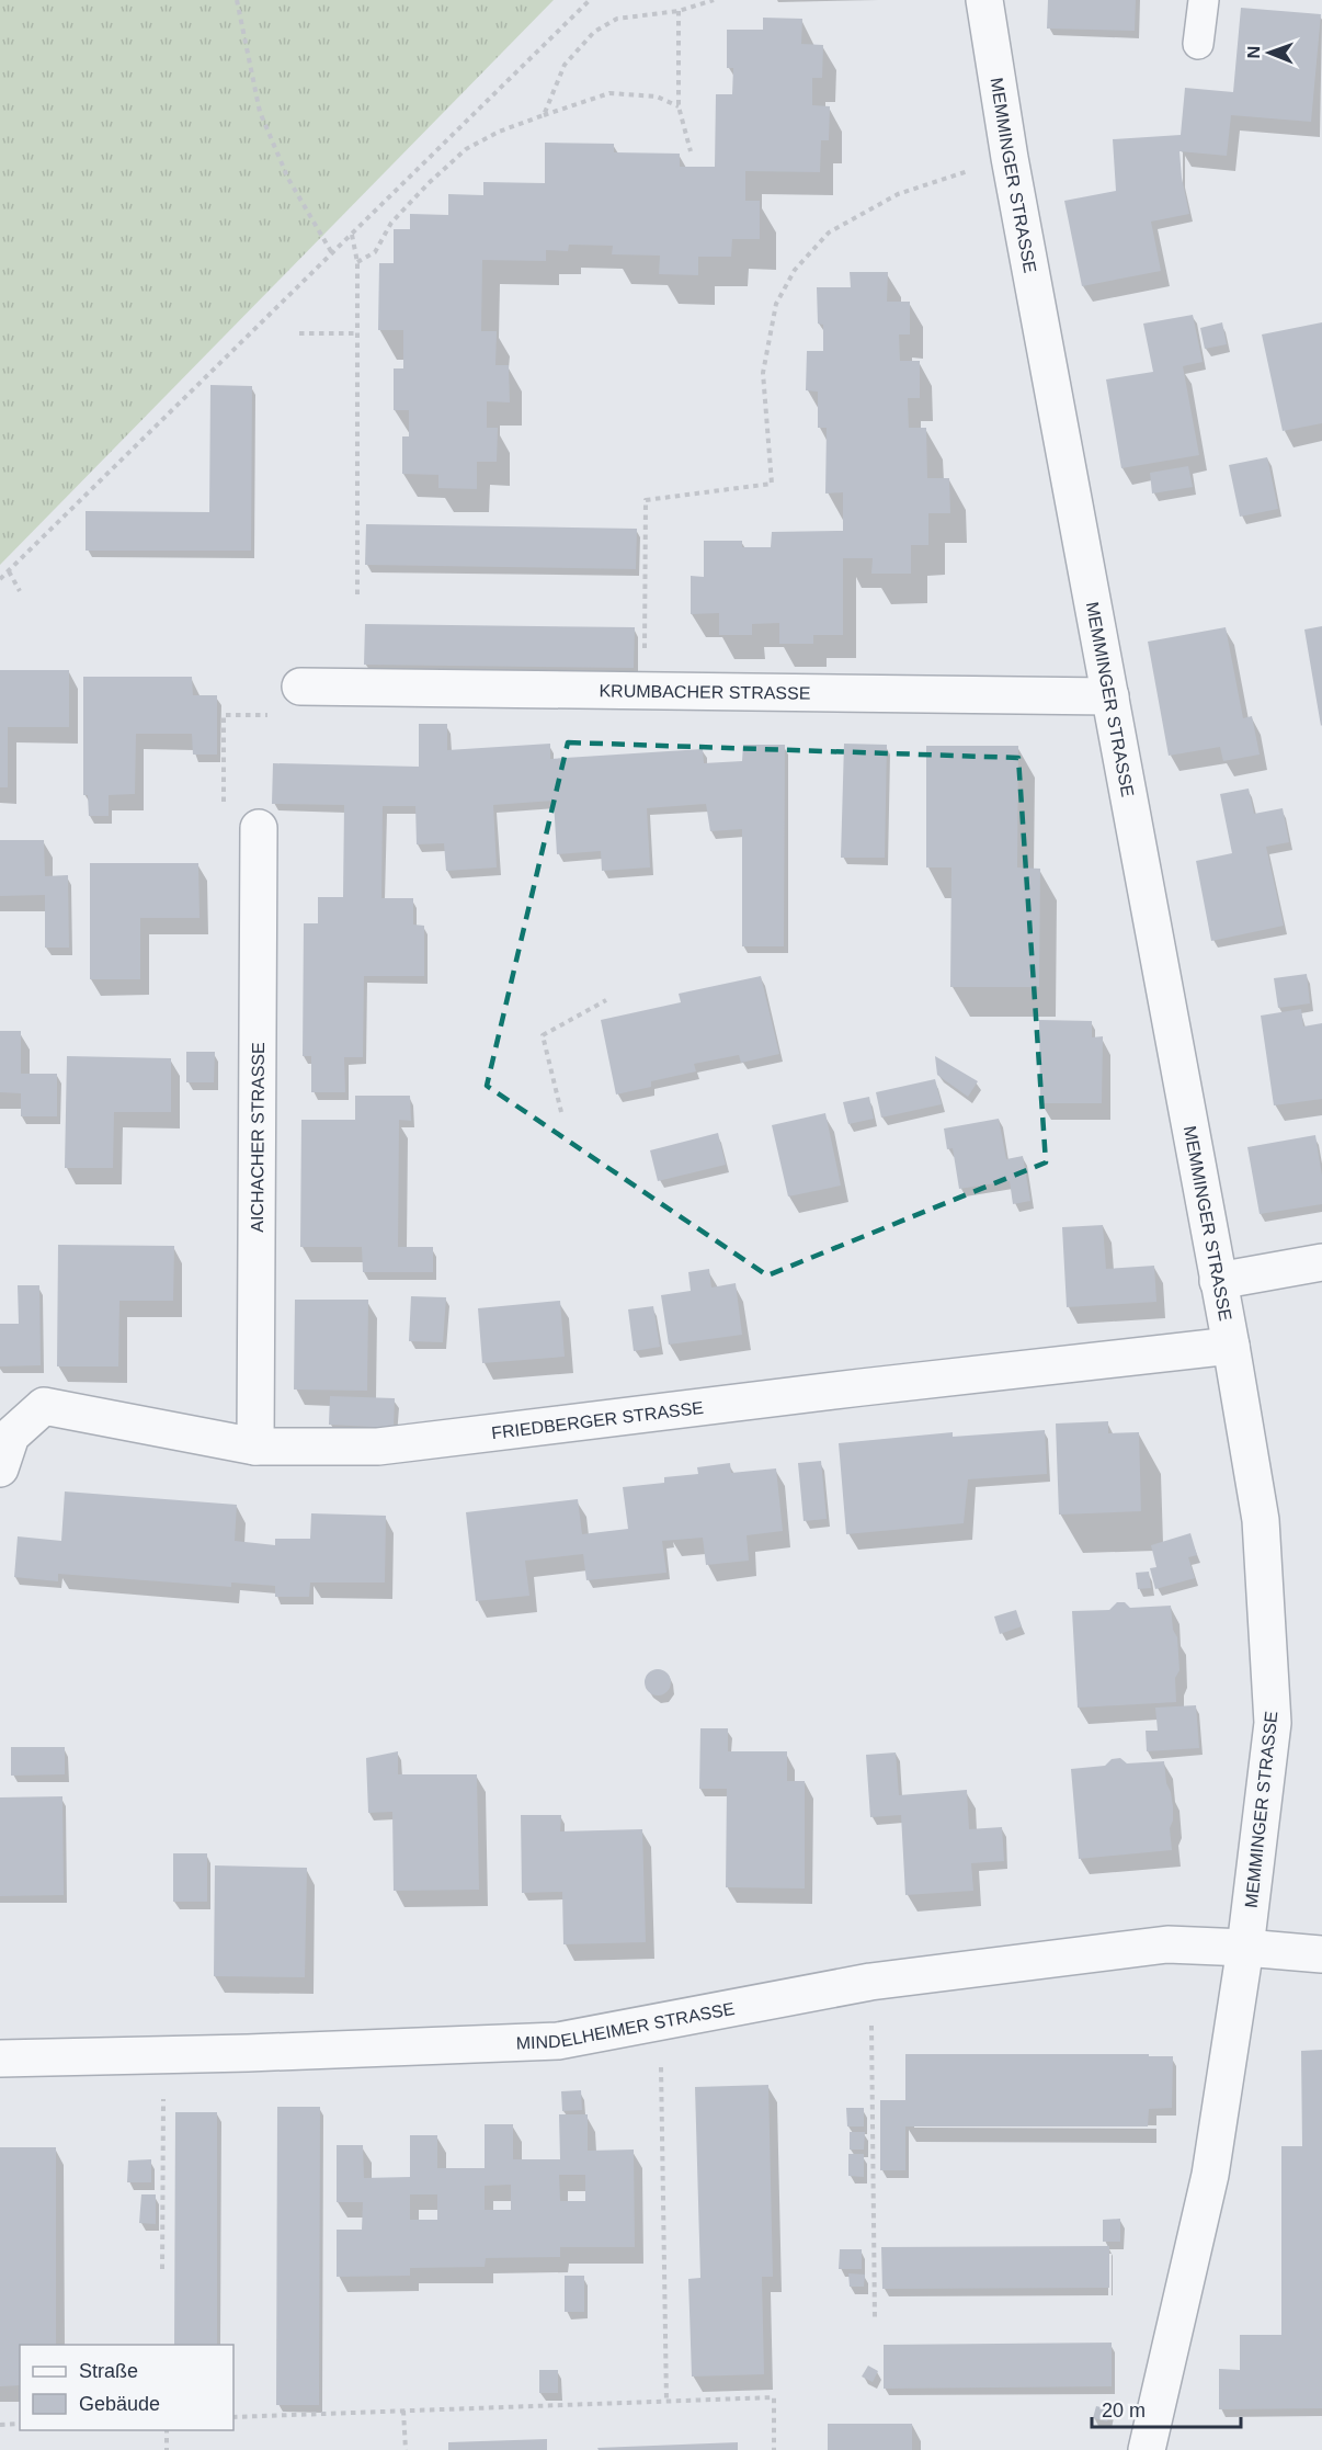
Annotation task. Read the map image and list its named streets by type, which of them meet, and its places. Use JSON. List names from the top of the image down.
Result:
{
  "streets": {
    "street": [
      "MEMMINGER STRASSE",
      "KRUMBACHER STRASSE",
      "AICHACHER STRASSE",
      "FRIEDBERGER STRASSE",
      "MINDELHEIMER STRASSE"
    ]
  },
  "crossings": [
    ["MEMMINGER STRASSE", "KRUMBACHER STRASSE"],
    ["MEMMINGER STRASSE", "FRIEDBERGER STRASSE"],
    ["MEMMINGER STRASSE", "MINDELHEIMER STRASSE"],
    ["AICHACHER STRASSE", "FRIEDBERGER STRASSE"]
  ],
  "legend": ["Straße", "Gebäude"],
  "scale_bar": "20 m",
  "north": "left"
}
